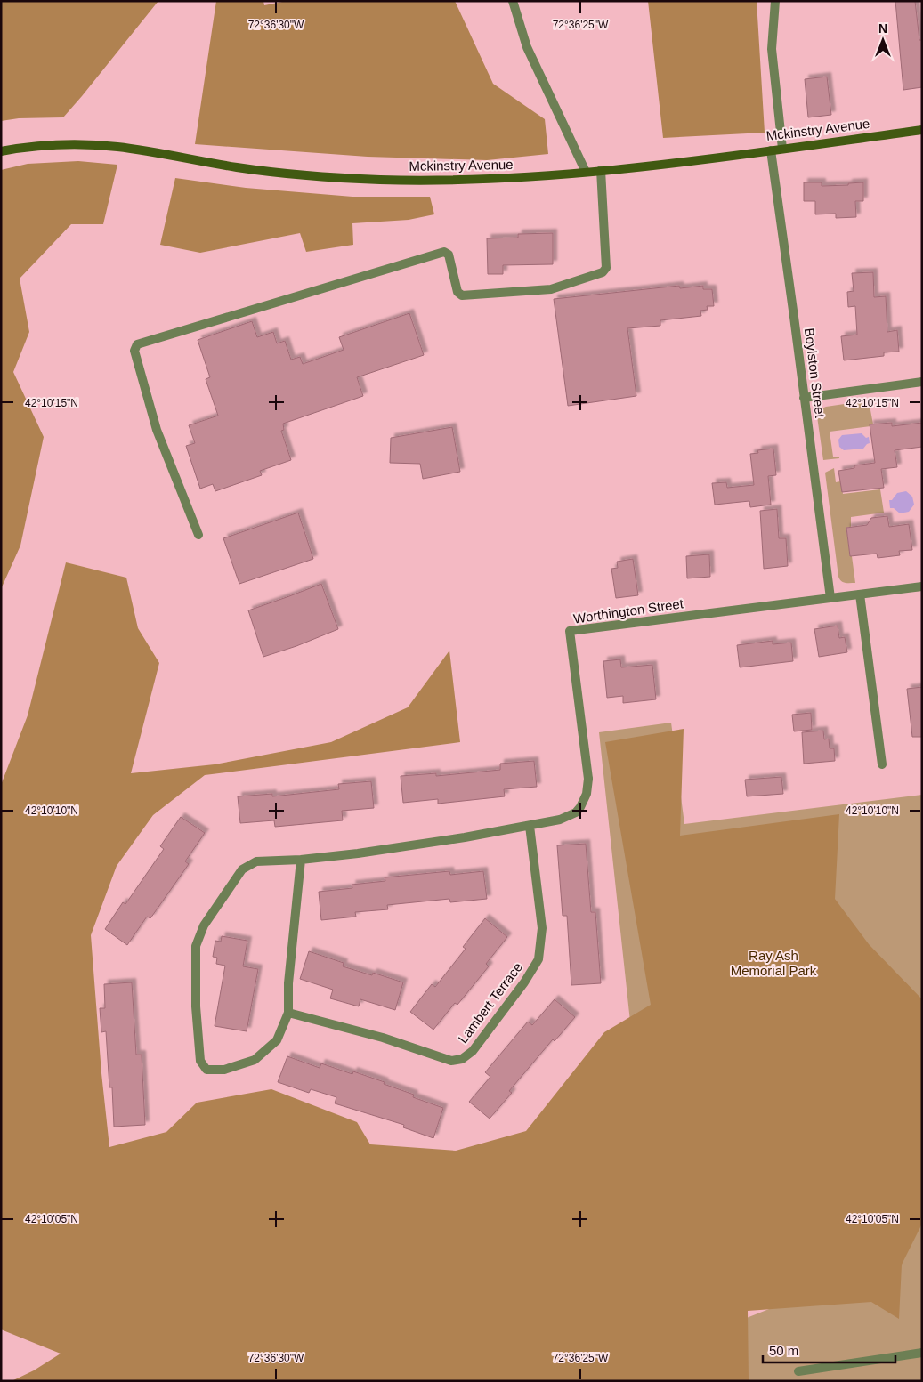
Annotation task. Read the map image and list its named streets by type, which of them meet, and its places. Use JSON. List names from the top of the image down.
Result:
{
  "streets": {
    "street": [
      "Mckinstry Avenue",
      "Boylston Street",
      "Worthington Street",
      "Lambert Terrace"
    ]
  },
  "crossings": [
    ["Mckinstry Avenue", "Boylston Street"],
    ["Boylston Street", "Worthington Street"],
    ["Worthington Street", "Lambert Terrace"]
  ],
  "parks": ["Ray Ash Memorial Park"],
  "scale_bar": "50 m",
  "north": "top",
  "coordinates": [
    "72°36'30\"W",
    "72°36'25\"W",
    "42°10'15\"N",
    "42°10'10\"N",
    "42°10'05\"N"
  ]
}
